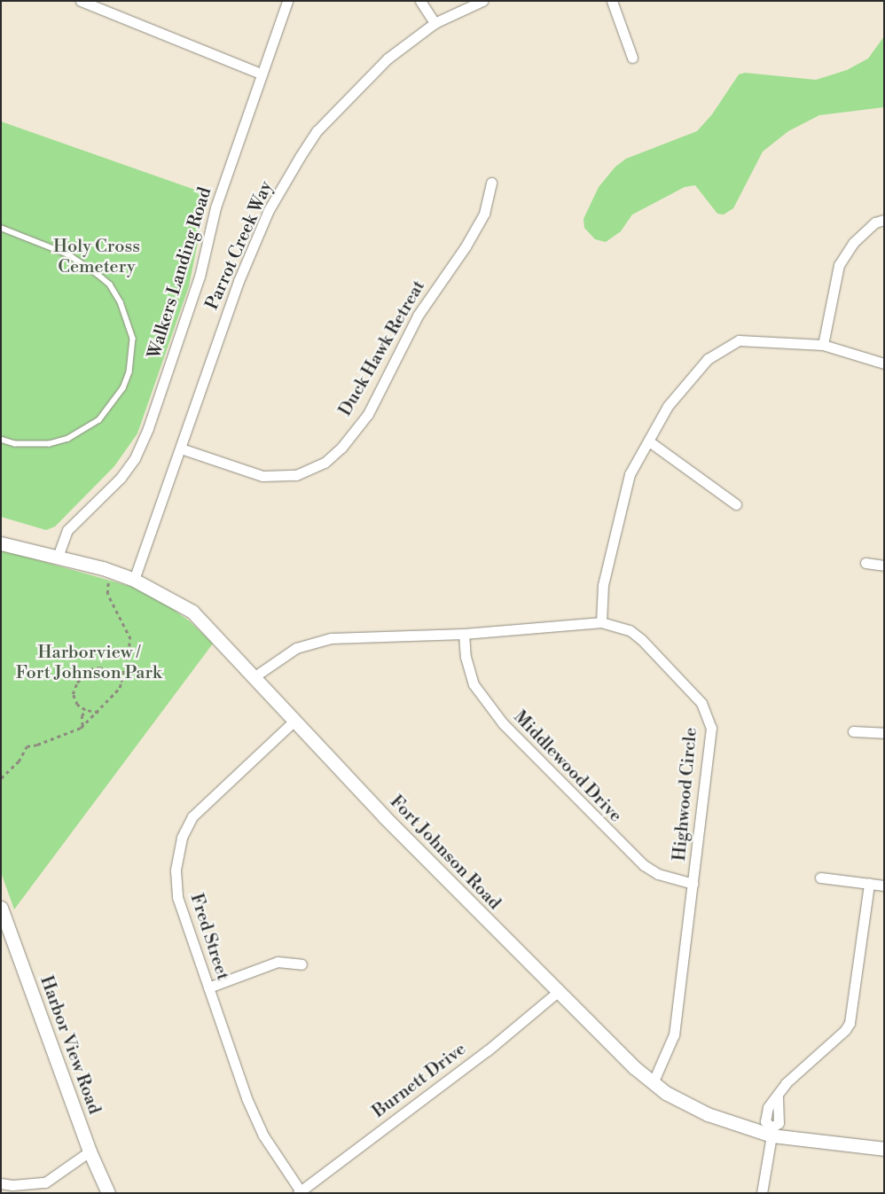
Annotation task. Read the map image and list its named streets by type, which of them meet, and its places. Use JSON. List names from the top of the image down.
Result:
{
  "streets": {
    "main road": ["Fort Johnson Road", "Harbor View Road"],
    "street": [
      "Parrot Creek Way",
      "Walkers Landing Road",
      "Duck Hawk Retreat",
      "Middlewood Drive",
      "Highwood Circle",
      "Fred Street",
      "Burnett Drive"
    ]
  },
  "crossings": [
    ["Parrot Creek Way", "Duck Hawk Retreat"],
    ["Parrot Creek Way", "Fort Johnson Road"],
    ["Walkers Landing Road", "Fort Johnson Road"],
    ["Middlewood Drive", "Highwood Circle"],
    ["Highwood Circle", "Fort Johnson Road"],
    ["Fort Johnson Road", "Fred Street"],
    ["Fort Johnson Road", "Burnett Drive"],
    ["Fred Street", "Burnett Drive"]
  ],
  "parks": ["Holy Cross Cemetery", "Harborview / Fort Johnson Park"]
}
